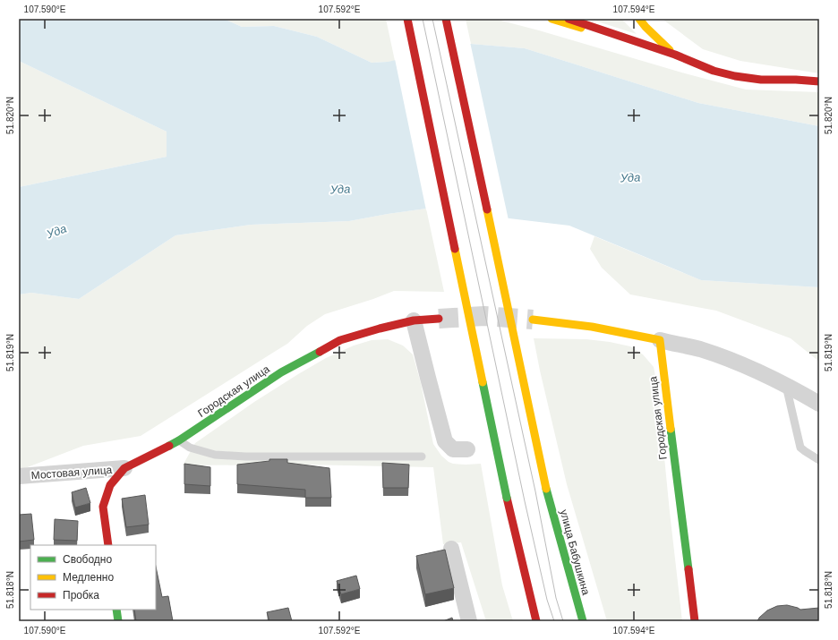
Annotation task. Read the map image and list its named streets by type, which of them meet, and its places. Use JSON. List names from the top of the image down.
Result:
{
  "streets": {
    "street": ["Городская улица", "Мостовая улица", "улица Бабушкина"]
  },
  "crossings": [
    ["Городская улица", "Мостовая улица"]
  ],
  "water": ["Уда"],
  "legend": ["Свободно", "Медленно", "Пробка"],
  "coordinates": [
    "107.590°E",
    "107.592°E",
    "107.594°E",
    "51.820°N",
    "51.819°N",
    "51.818°N"
  ]
}
